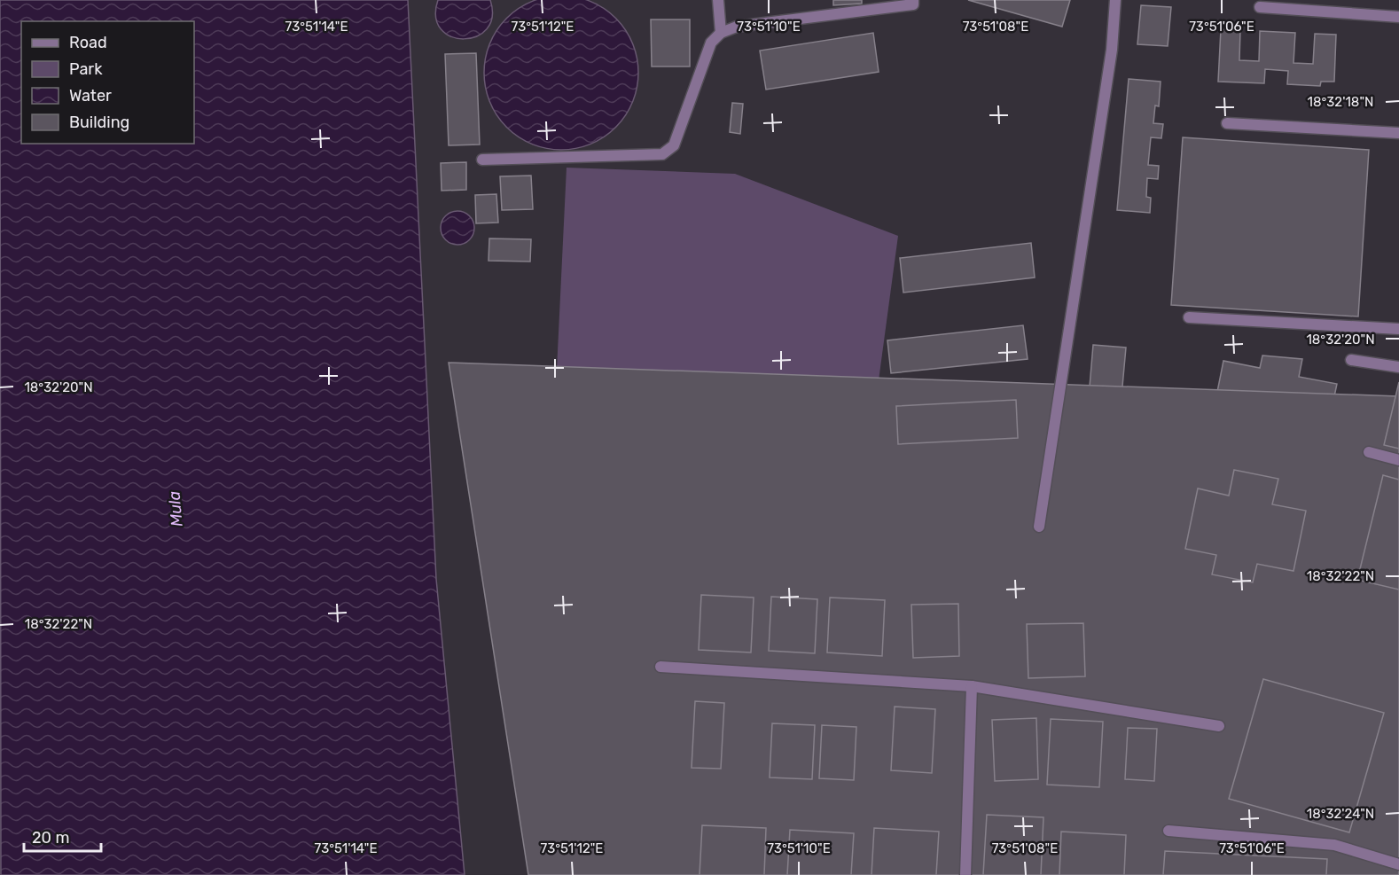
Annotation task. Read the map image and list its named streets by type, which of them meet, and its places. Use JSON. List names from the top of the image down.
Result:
{
  "water": ["Mula"],
  "legend": [
    "Road",
    "Park",
    "Water",
    "Building"
  ],
  "scale_bar": "20 m",
  "coordinates": [
    "73°51'14\"E",
    "73°51'12\"E",
    "73°51'10\"E",
    "73°51'08\"E",
    "73°51'06\"E",
    "18°32'18\"N",
    "18°32'20\"N",
    "18°32'22\"N",
    "18°32'24\"N"
  ]
}
